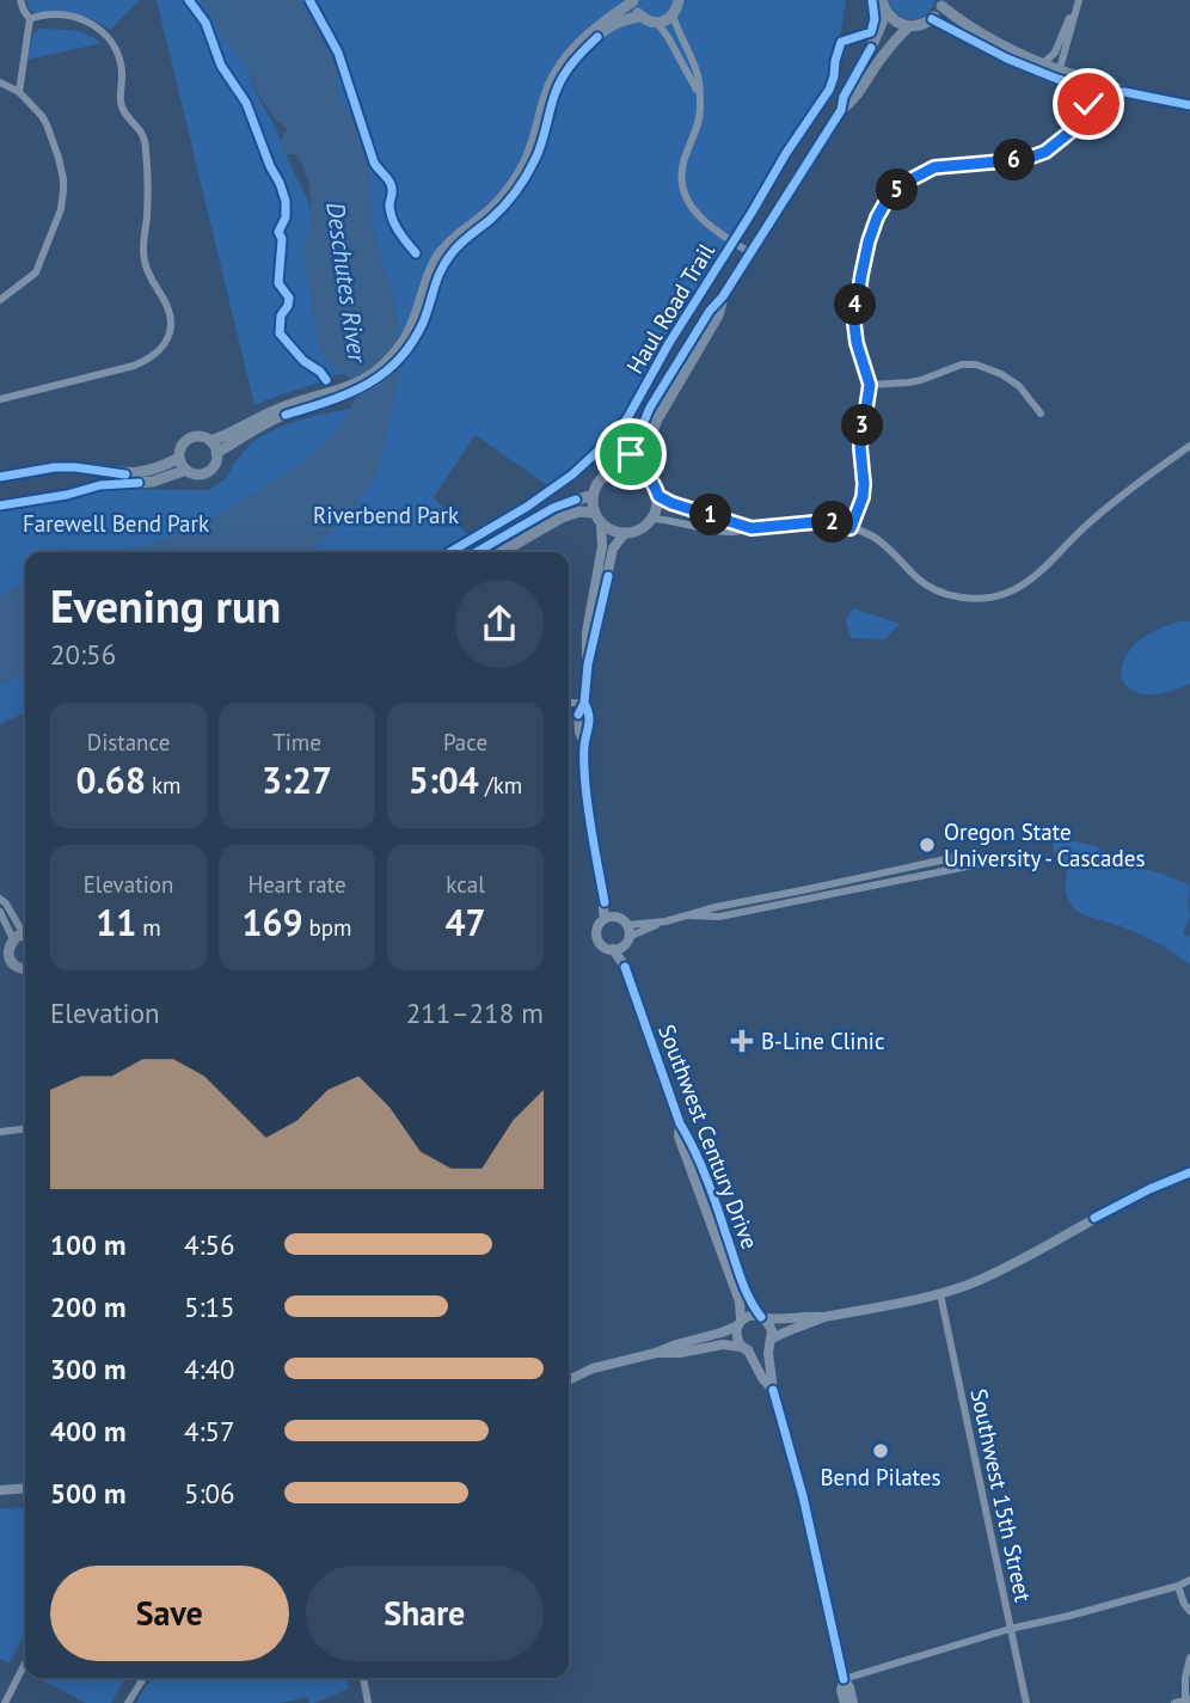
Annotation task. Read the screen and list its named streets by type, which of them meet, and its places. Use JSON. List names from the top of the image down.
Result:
{
  "streets": {
    "street": ["Southwest Century Drive", "Southwest 15th Street"],
    "cycle path": ["Haul Road Trail"]
  },
  "water": ["Deschutes River"],
  "parks": ["Riverbend Park", "Farewell Bend Park"],
  "places": {
    "other": ["Oregon State University - Cascades", "Bend Pilates"],
    "health": ["B-Line Clinic"]
  },
  "page": {
    "pins": [
      "6",
      "5",
      "4",
      "3",
      "1",
      "2"
    ],
    "heading": ["Evening run", "20:56"],
    "stats": [
      ["Distance", "0.68 km"],
      ["Time", "3:27"],
      ["Pace", "5:04 /km"],
      ["Elevation", "11 m"],
      ["Heart rate", "169 bpm"],
      ["kcal", "47"]
    ],
    "chart": ["Elevation", "211–218 m"],
    "list": [
      {
        "name": "100 m",
        "note": "4:56"
      },
      {
        "name": "200 m",
        "note": "5:15"
      },
      {
        "name": "300 m",
        "note": "4:40"
      },
      {
        "name": "400 m",
        "note": "4:57"
      },
      {
        "name": "500 m",
        "note": "5:06"
      }
    ],
    "buttons": ["Save", "Share"]
  }
}
